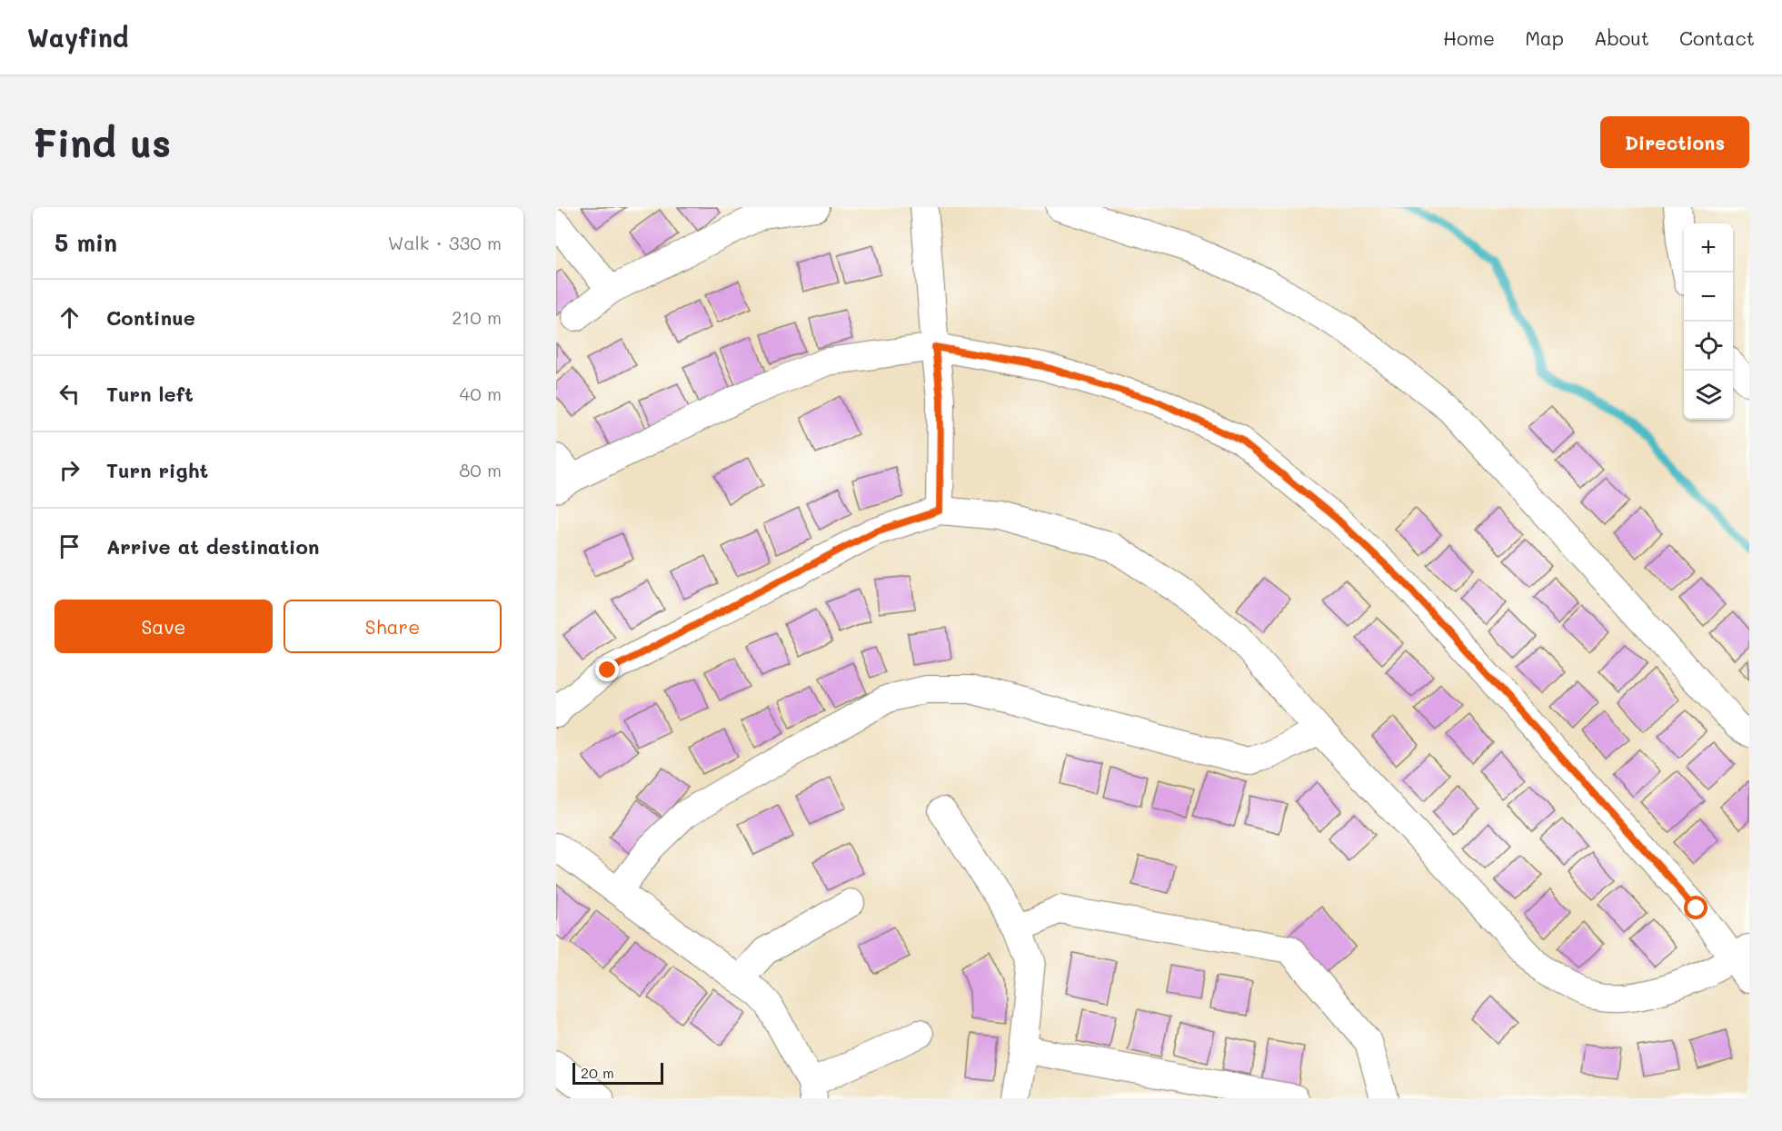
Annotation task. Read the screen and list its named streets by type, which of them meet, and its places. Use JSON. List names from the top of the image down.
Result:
{
  "scale_bar": "20 m",
  "page": {
    "header": "Wayfind",
    "nav": [
      "Home",
      "Map",
      "About",
      "Contact"
    ],
    "buttons": [
      "Directions",
      ["Save", "Share"]
    ],
    "title": "Find us",
    "heading": ["5 min", "Walk · 330 m"],
    "map_buttons": ["+", "−"],
    "list": [
      ["Continue", "210 m"],
      ["Turn left", "40 m"],
      ["Turn right", "80 m"],
      "Arrive at destination"
    ],
    "scale": "20 m"
  }
}
